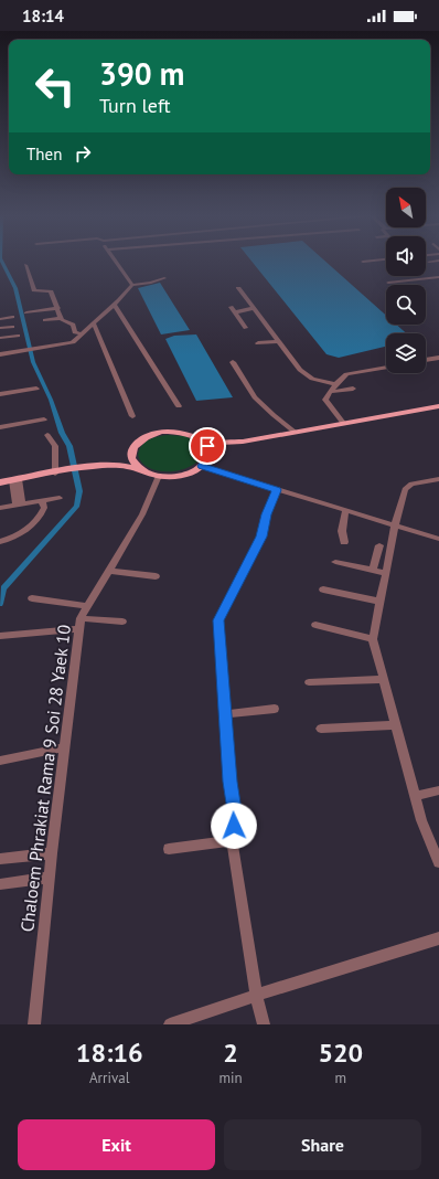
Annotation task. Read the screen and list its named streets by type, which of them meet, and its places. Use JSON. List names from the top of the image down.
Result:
{
  "streets": {
    "street": ["Chaloem Phrakiat Rama 9 Soi 28 Yaek 10"]
  },
  "north": "top left",
  "page": {
    "status": "18:14",
    "turn": ["390 m", "Turn left"],
    "then": "Then",
    "eta": [
      "18:16",
      "Arrival",
      "2",
      "min",
      "520",
      "m"
    ],
    "buttons": ["Exit", "Share"]
  }
}
